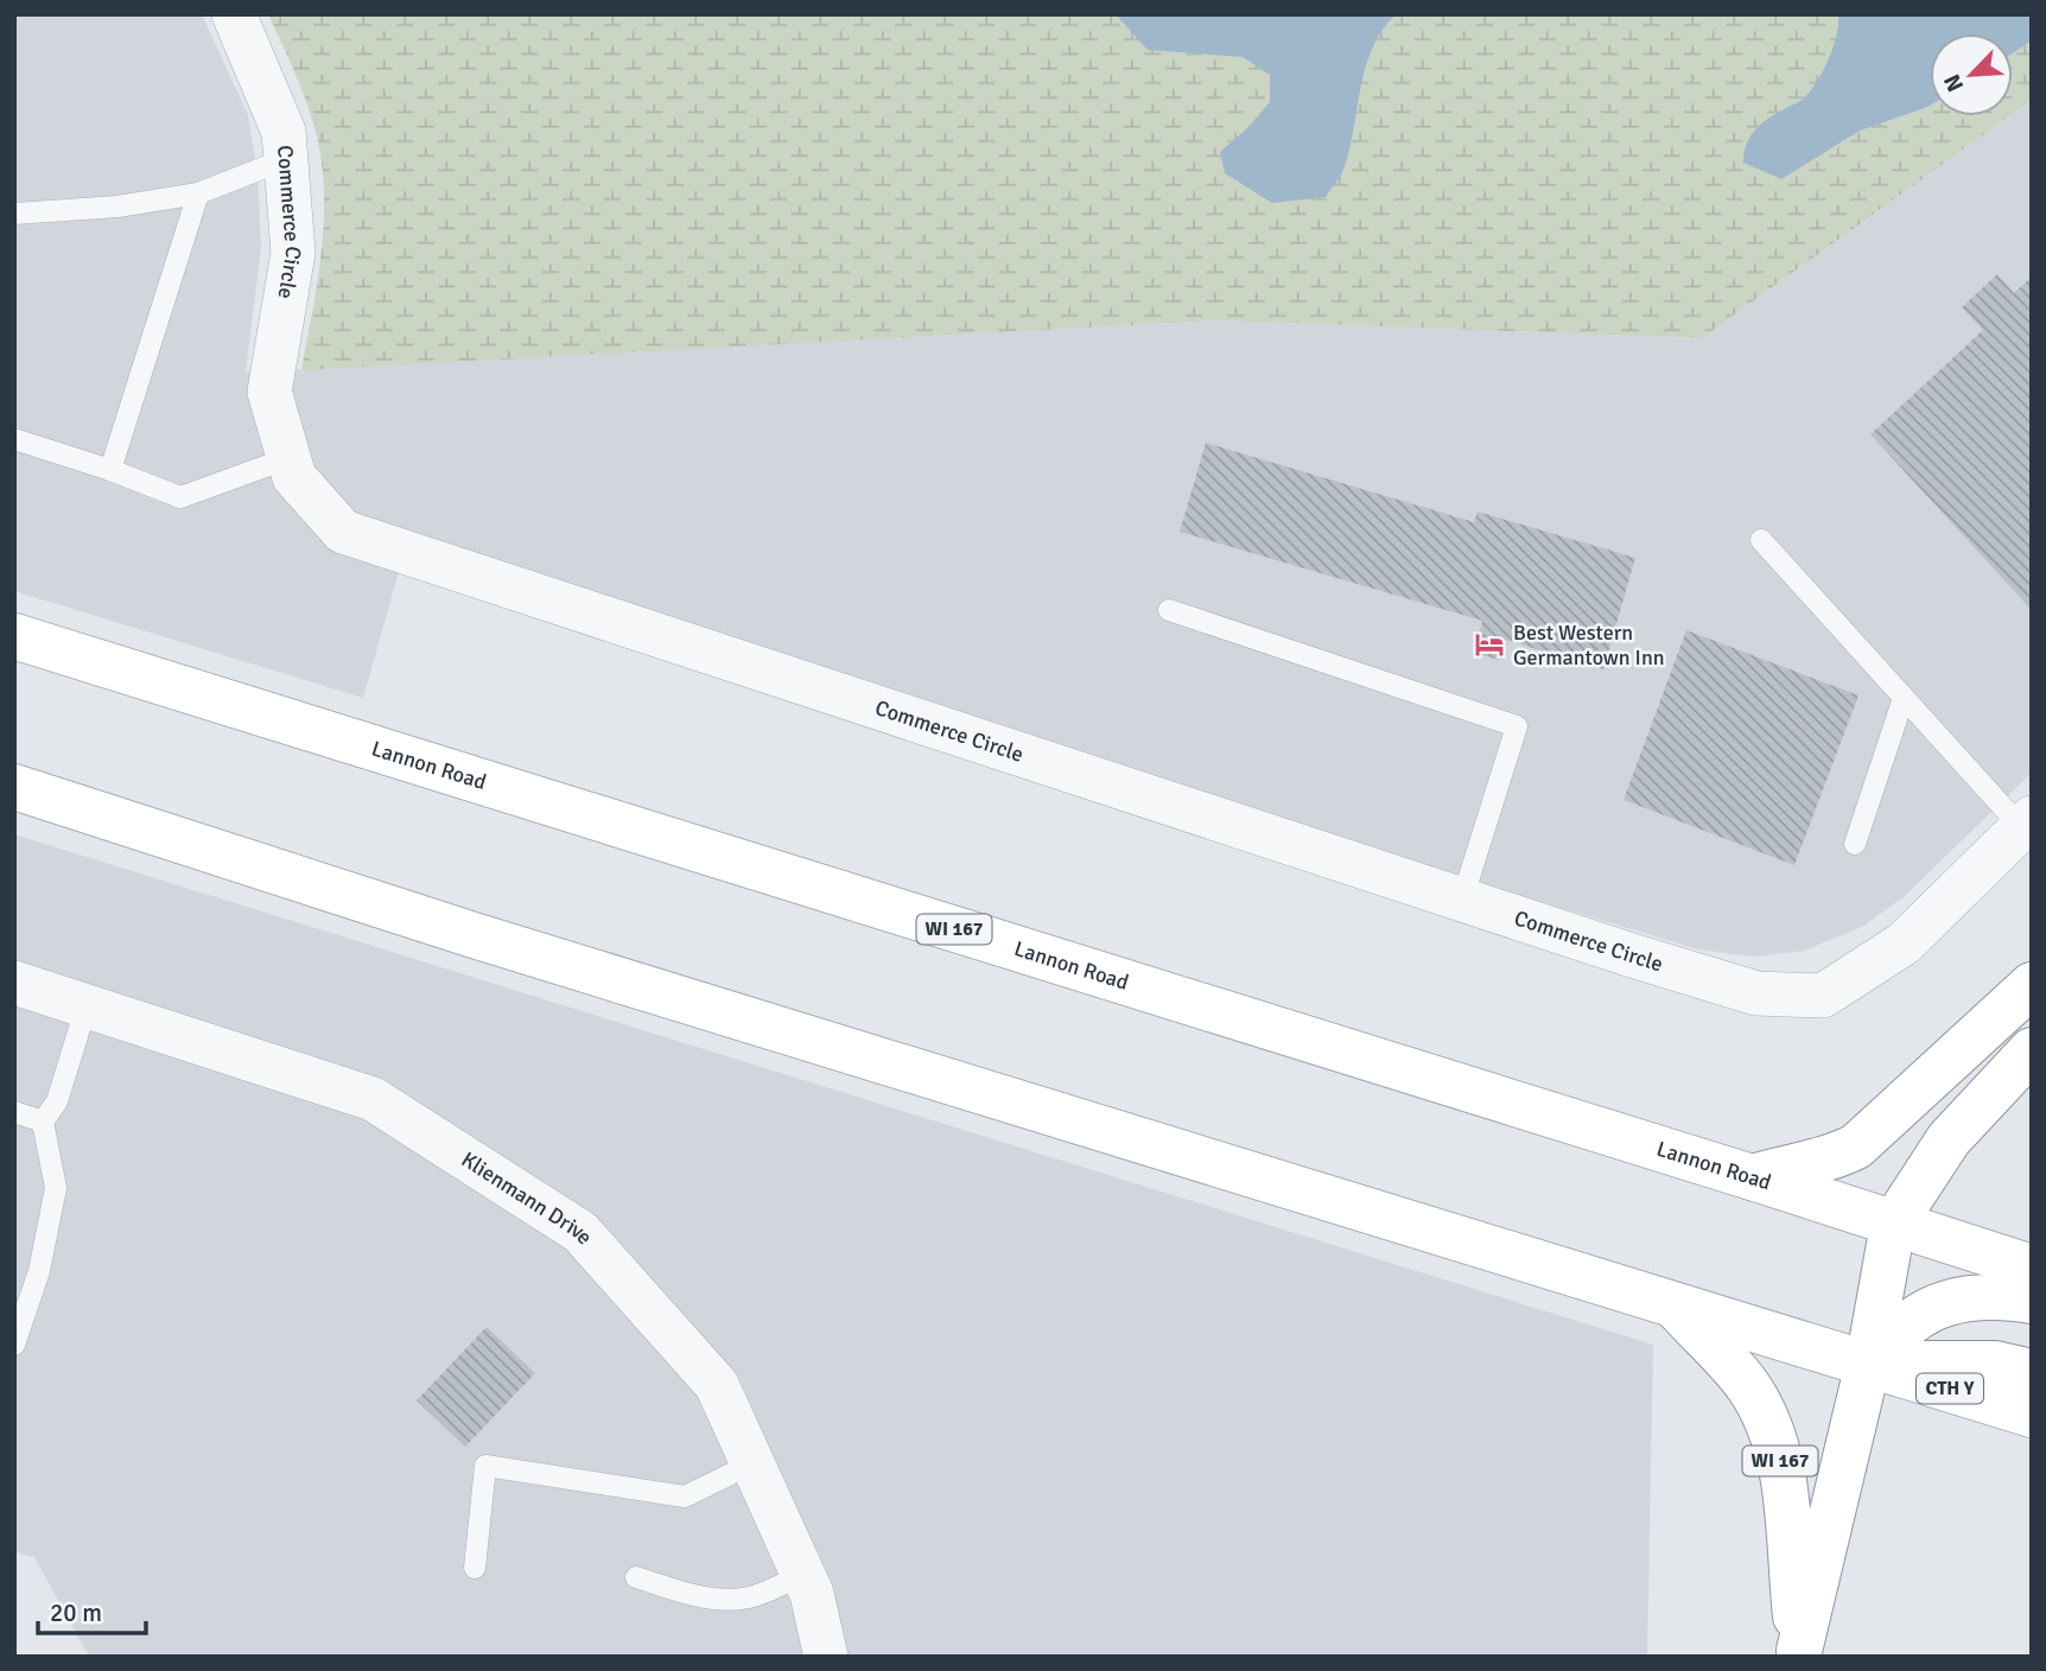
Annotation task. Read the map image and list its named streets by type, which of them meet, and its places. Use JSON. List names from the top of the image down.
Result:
{
  "streets": {
    "main road": ["Lannon Road", "WI 167", "CTH Y"],
    "street": ["Commerce Circle", "Klienmann Drive"]
  },
  "places": {
    "hotel": ["Best Western Germantown Inn"]
  },
  "scale_bar": "20 m",
  "north": "bottom left"
}
